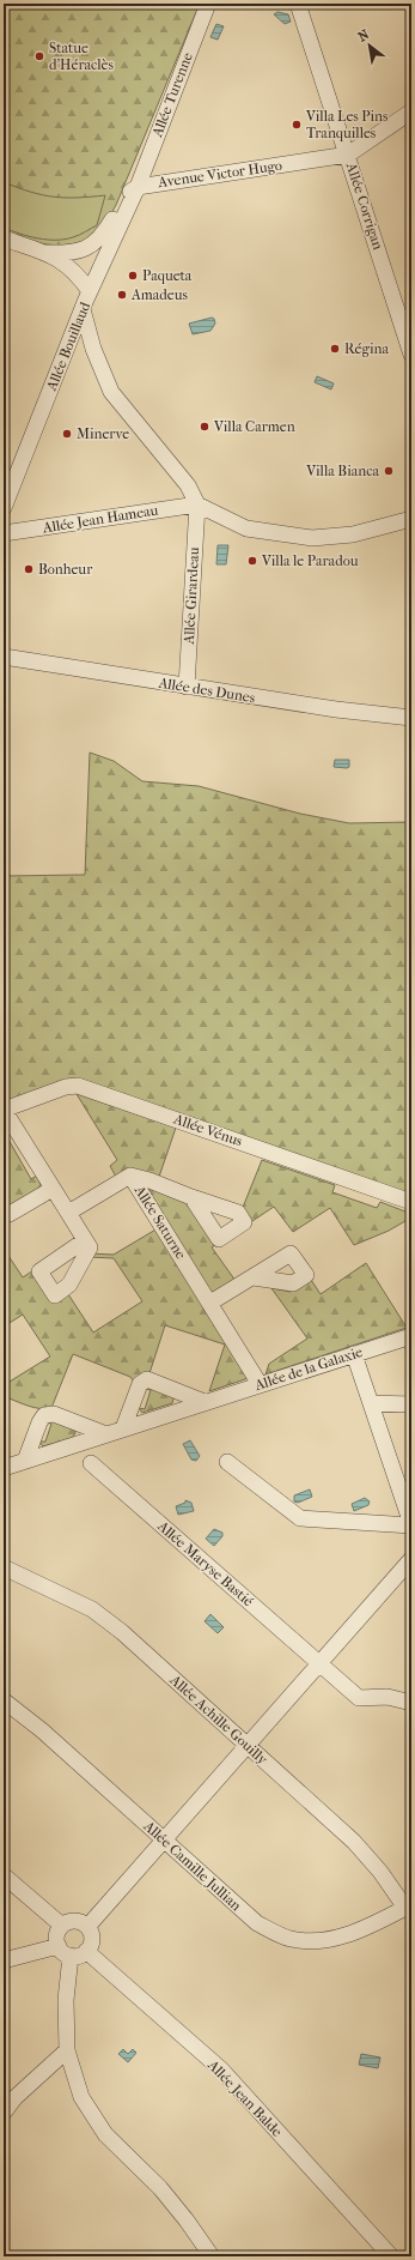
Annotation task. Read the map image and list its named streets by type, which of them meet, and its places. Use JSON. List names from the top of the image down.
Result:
{
  "streets": {
    "street": [
      "Allée Turenne",
      "Avenue Victor Hugo",
      "Allée Corrigan",
      "Allée Bouillaud",
      "Allée Jean Hameau",
      "Allée Girardeau",
      "Allée des Dunes",
      "Allée Vénus",
      "Allée Saturne",
      "Allée de la Galaxie",
      "Allée Maryse Bastié",
      "Allée Achille Gouilly",
      "Allée Camille Jullian",
      "Allée Jean Balde"
    ]
  },
  "crossings": [
    ["Allée Turenne", "Avenue Victor Hugo"],
    ["Allée Turenne", "Allée Bouillaud"],
    ["Avenue Victor Hugo", "Allée Corrigan"],
    ["Avenue Victor Hugo", "Allée Bouillaud"],
    ["Allée Jean Hameau", "Allée Girardeau"],
    ["Allée Girardeau", "Allée des Dunes"],
    ["Allée Saturne", "Allée de la Galaxie"],
    ["Allée Achille Gouilly", "Allée Camille Jullian"]
  ],
  "places": [
    "Statue d'Héraclès",
    "Villa Les Pins Tranquilles",
    "Paqueta",
    "Amadeus",
    "Régina",
    "Villa Carmen",
    "Minerve",
    "Villa Bianca",
    "Villa le Paradou",
    "Bonheur"
  ],
  "north": "top left"
}
